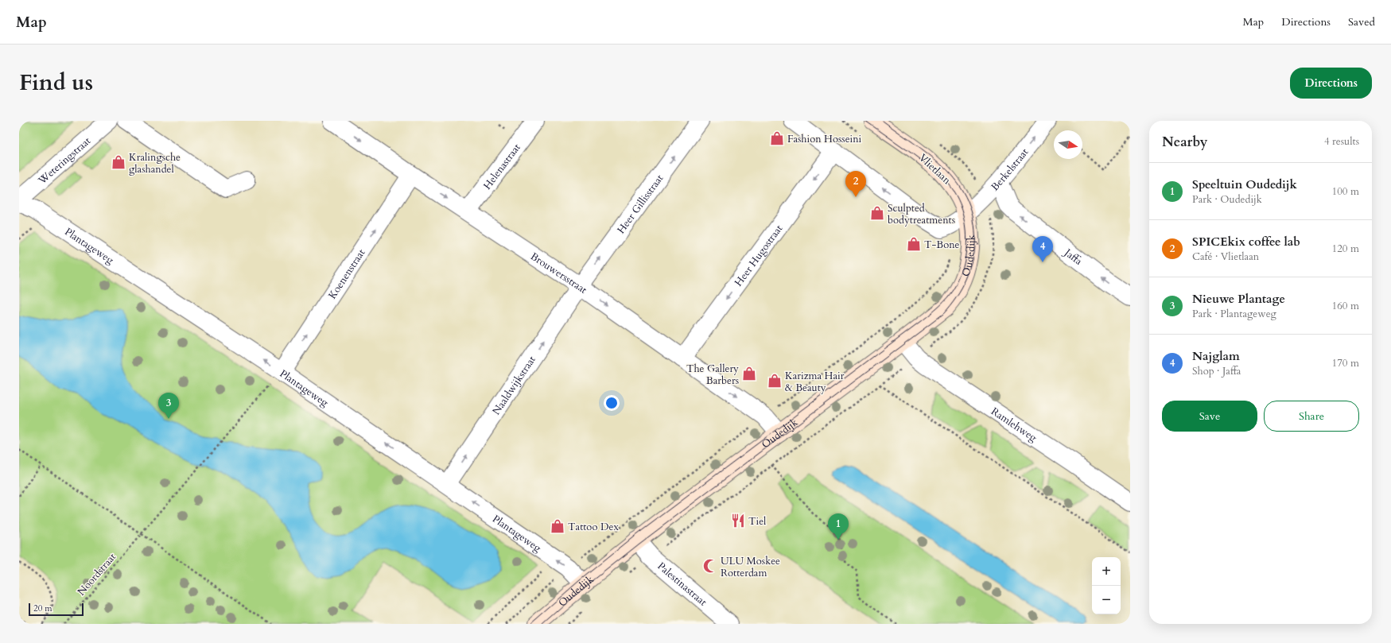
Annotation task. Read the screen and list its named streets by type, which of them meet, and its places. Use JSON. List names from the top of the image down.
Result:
{
  "streets": {
    "street": [
      "Weteringstraat",
      "Helenastraat",
      "Vlietlaan",
      "Berkelstraat",
      "Heer Gillisstraat",
      "Plantageweg",
      "Heer Hugostraat",
      "Oudedijk",
      "Jaffa",
      "Brouwersstraat",
      "Koenenstraat",
      "Naaldwijkstraat",
      "Ramlehweg",
      "Palestinastraat"
    ],
    "path": ["Noordstraat"]
  },
  "crossings": [
    ["Helenastraat", "Brouwersstraat"],
    ["Vlietlaan", "Berkelstraat"],
    ["Vlietlaan", "Oudedijk"],
    ["Berkelstraat", "Oudedijk"],
    ["Berkelstraat", "Jaffa"],
    ["Heer Gillisstraat", "Brouwersstraat"],
    ["Heer Gillisstraat", "Naaldwijkstraat"],
    ["Plantageweg", "Oudedijk"],
    ["Plantageweg", "Koenenstraat"],
    ["Plantageweg", "Naaldwijkstraat"],
    ["Plantageweg", "Noordstraat"],
    ["Heer Hugostraat", "Brouwersstraat"],
    ["Oudedijk", "Brouwersstraat"],
    ["Oudedijk", "Ramlehweg"],
    ["Oudedijk", "Palestinastraat"],
    ["Brouwersstraat", "Koenenstraat"],
    ["Brouwersstraat", "Naaldwijkstraat"],
    ["Koenenstraat", "Noordstraat"]
  ],
  "one_way": [
    "Berkelstraat",
    "Heer Gillisstraat",
    "Plantageweg",
    "Heer Hugostraat",
    "Jaffa",
    "Brouwersstraat",
    "Koenenstraat",
    "Naaldwijkstraat"
  ],
  "places": {
    "shop": [
      "Fashion Hosseini",
      "Kralingsche glashandel",
      "Sculpted bodytreatments",
      "T-Bone",
      "The Gallery Barbers",
      "Karizma Hair & Beauty",
      "Tattoo Dex"
    ],
    "restaurant": ["Tiel"],
    "mosque": ["ULU Moskee Rotterdam"]
  },
  "scale_bar": "20 m",
  "north": "right",
  "page": {
    "header": "Map",
    "nav": ["Map", "Directions", "Saved"],
    "title": "Find us",
    "buttons": [
      "Directions",
      ["Save", "Share"]
    ],
    "heading": ["Nearby", "4 results"],
    "list": [
      {
        "mark": "1",
        "name": "Speeltuin Oudedijk",
        "note": "Park · Oudedijk",
        "value": "100 m"
      },
      {
        "mark": "2",
        "name": "SPICEkix coffee lab",
        "note": "Café · Vlietlaan",
        "value": "120 m"
      },
      {
        "mark": "3",
        "name": "Nieuwe Plantage",
        "note": "Park · Plantageweg",
        "value": "160 m"
      },
      {
        "mark": "4",
        "name": "Najglam",
        "note": "Shop · Jaffa",
        "value": "170 m"
      }
    ],
    "pins": [
      "2",
      "4",
      "3",
      "1"
    ],
    "map_buttons": ["+", "−"],
    "scale": "20 m"
  }
}
